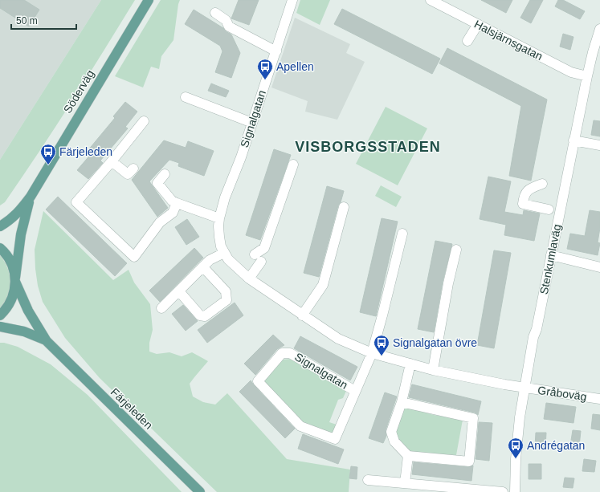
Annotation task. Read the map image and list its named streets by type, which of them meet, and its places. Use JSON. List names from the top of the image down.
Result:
{
  "streets": {
    "main road": ["Söderväg", "Färjeleden"],
    "street": [
      "Halsjärnsgatan",
      "Signalgatan",
      "Stenkumlaväg",
      "Gråboväg"
    ]
  },
  "crossings": [
    ["Halsjärnsgatan", "Stenkumlaväg"],
    ["Söderväg", "Färjeleden"],
    ["Signalgatan", "Stenkumlaväg"],
    ["Signalgatan", "Gråboväg"],
    ["Stenkumlaväg", "Gråboväg"]
  ],
  "districts": ["VISBORGSSTADEN"],
  "places": {
    "bus stop": [
      "Apellen",
      "Färjeleden",
      "Signalgatan övre",
      "Andrégatan"
    ]
  },
  "scale_bar": "50 m"
}
